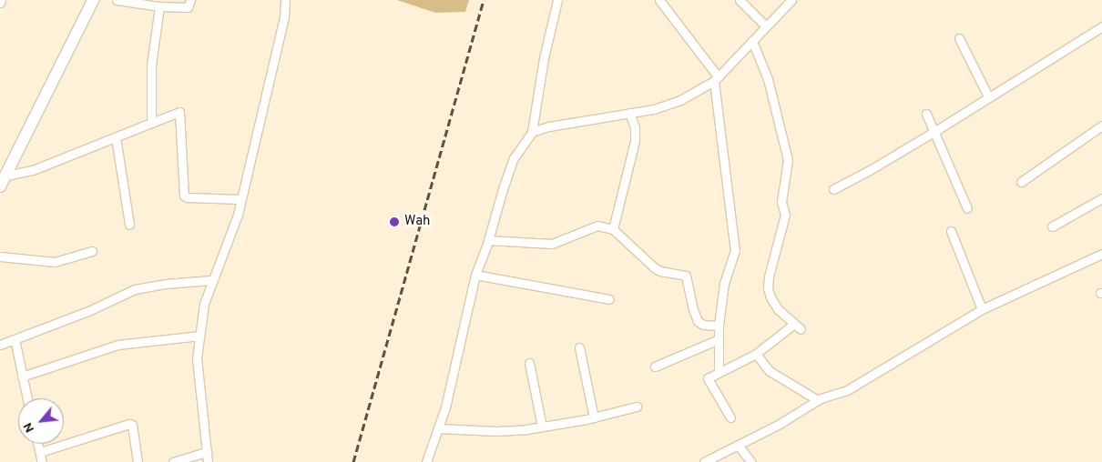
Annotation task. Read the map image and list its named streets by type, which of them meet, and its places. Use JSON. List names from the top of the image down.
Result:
{
  "places": ["Wah"],
  "north": "bottom left"
}
